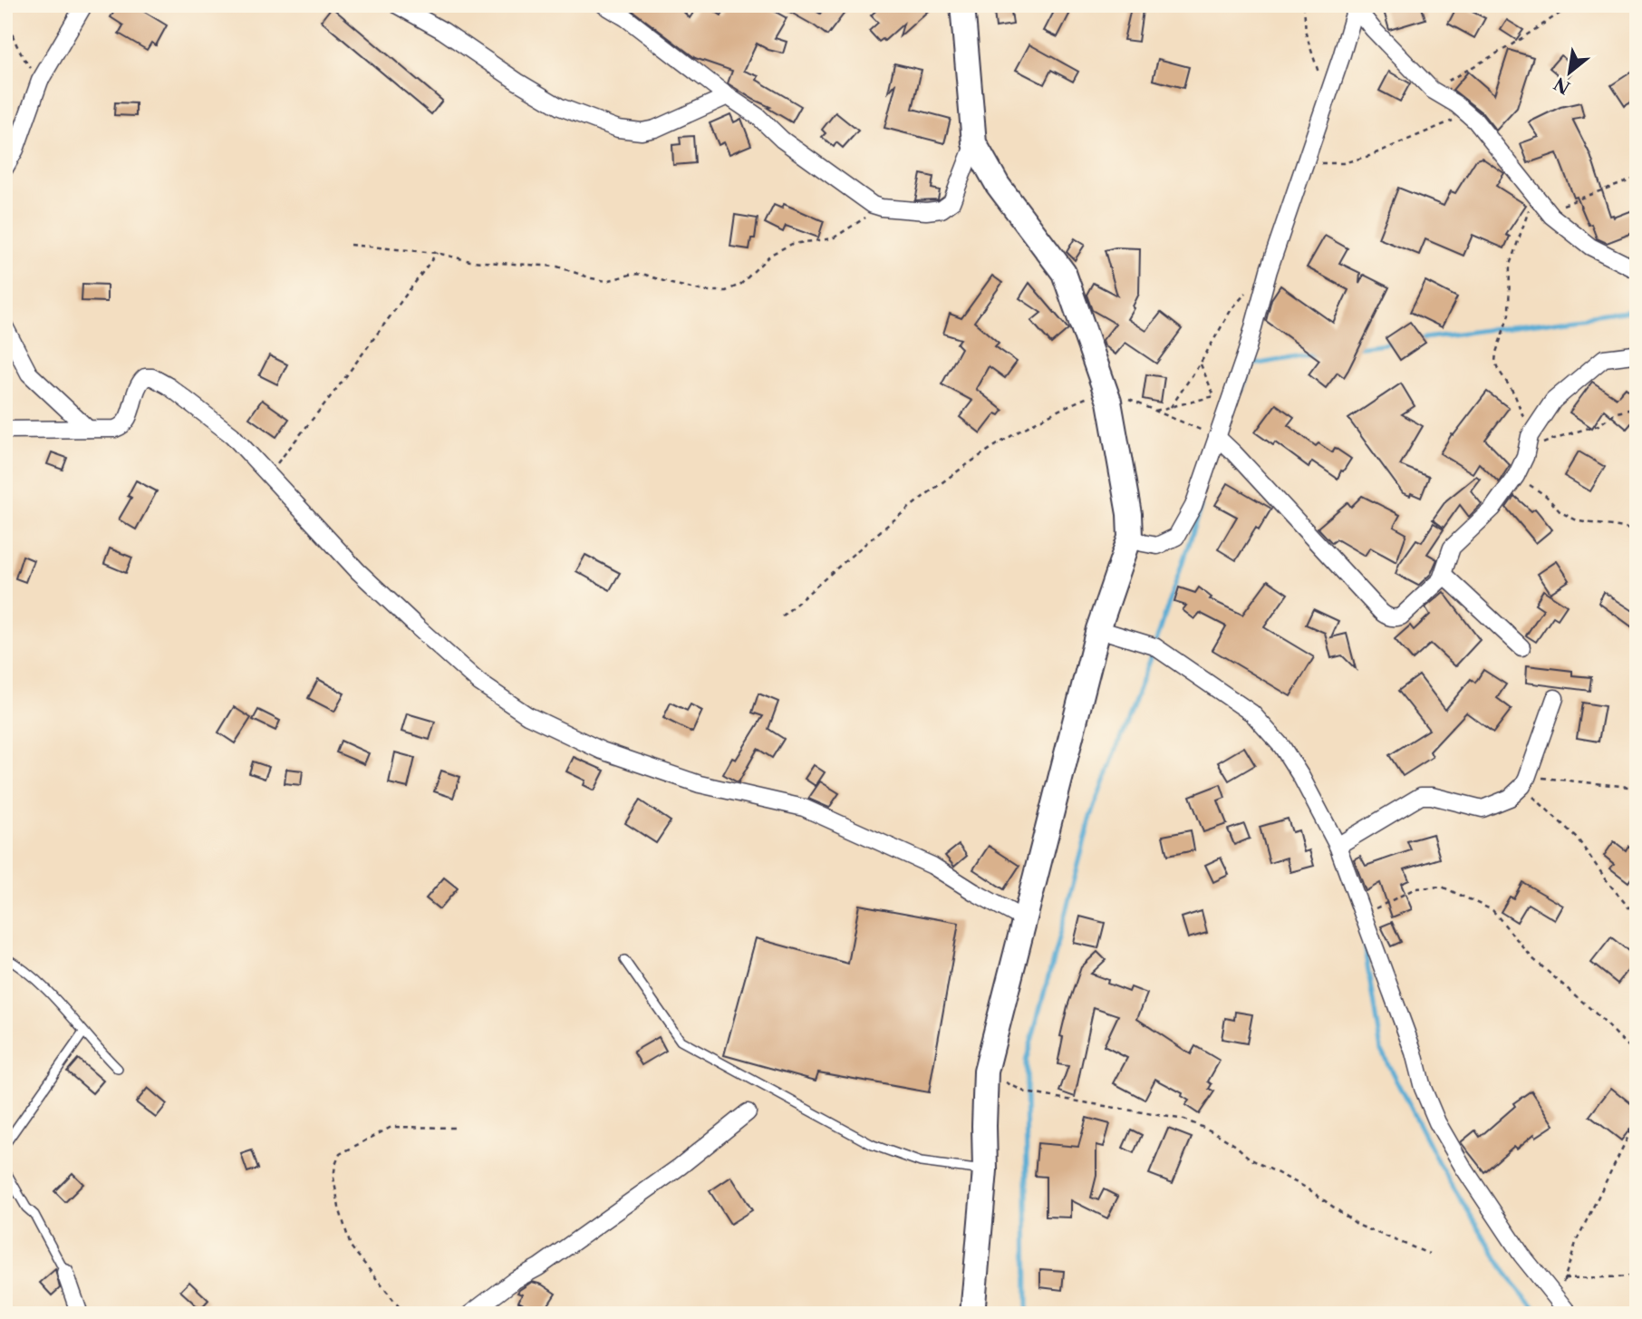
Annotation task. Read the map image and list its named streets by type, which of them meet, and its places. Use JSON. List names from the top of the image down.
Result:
{
  "north": "bottom left"
}
